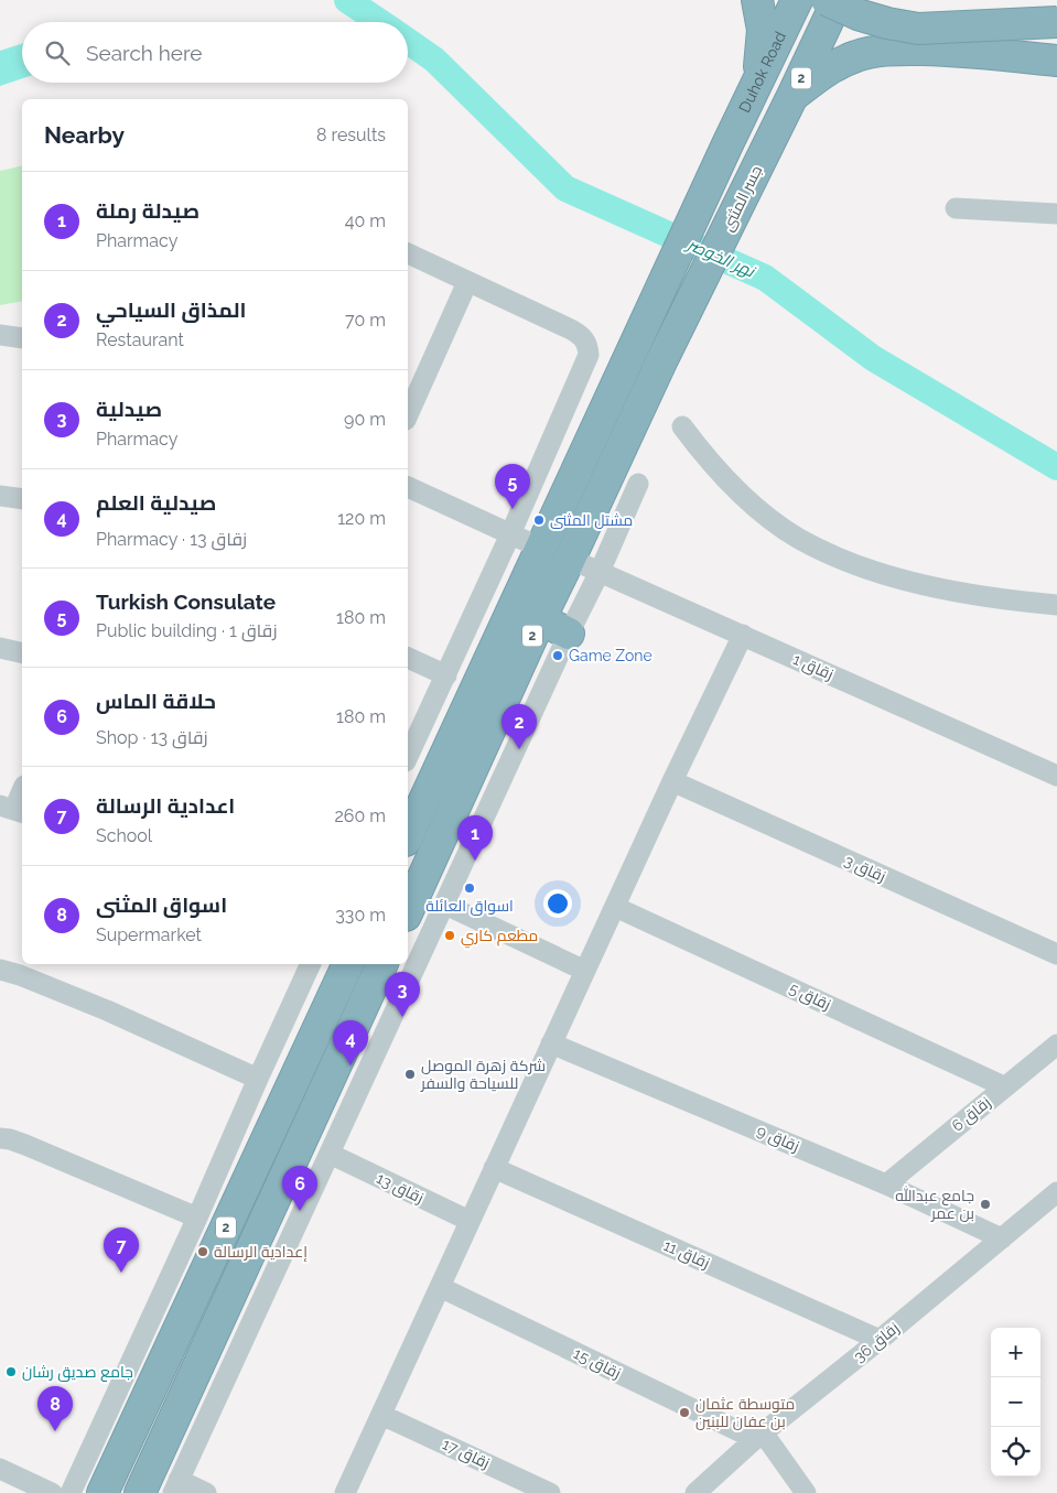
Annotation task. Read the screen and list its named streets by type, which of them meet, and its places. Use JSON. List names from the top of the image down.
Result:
{
  "streets": {
    "highway": ["Duhok Road", "2", "جسر المثنى"],
    "street": [
      "زقاق 1",
      "زقاق 3",
      "زقاق 5",
      "زقاق 6",
      "زقاق 9",
      "زقاق 13",
      "زقاق 11",
      "زقاق 36",
      "زقاق 15",
      "زقاق 17"
    ]
  },
  "crossings": [
    ["Duhok Road", "2"],
    ["2", "جسر المثنى"],
    ["2", "زقاق 1"],
    ["جسر المثنى", "زقاق 1"],
    ["زقاق 5", "زقاق 6"],
    ["زقاق 6", "زقاق 9"],
    ["زقاق 9", "زقاق 36"],
    ["زقاق 11", "زقاق 36"],
    ["زقاق 36", "زقاق 15"]
  ],
  "water": ["نهر الخوصر"],
  "places": [
    "مشتل المثنى",
    "Game Zone",
    "اسواق العائلة",
    "مطعم كاري",
    "شركة زهرة الموصل للسياحة والسفر",
    "جامع عبدالله بن عمر",
    "إعدادية الرسالة",
    "جامع صديق رشان",
    "متوسطة عثمان بن عفان للبنين"
  ],
  "page": {
    "search": "Search here",
    "heading": ["Nearby", "8 results"],
    "list": [
      {
        "mark": "1",
        "name": "صيدلة رملة",
        "note": "Pharmacy",
        "value": "40 m"
      },
      {
        "mark": "2",
        "name": "المذاق السياحي",
        "note": "Restaurant",
        "value": "70 m"
      },
      {
        "mark": "3",
        "name": "صيدلية",
        "note": "Pharmacy",
        "value": "90 m"
      },
      {
        "mark": "4",
        "name": "صيدلية العلم",
        "note": "Pharmacy · زقاق 13",
        "value": "120 m"
      },
      {
        "mark": "5",
        "name": "Turkish Consulate",
        "note": "Public building · زقاق 1",
        "value": "180 m"
      },
      {
        "mark": "6",
        "name": "حلاقة الماس",
        "note": "Shop · زقاق 13",
        "value": "180 m"
      },
      {
        "mark": "7",
        "name": "اعدادية الرسالة",
        "note": "School",
        "value": "260 m"
      },
      {
        "mark": "8",
        "name": "اسواق المثنى",
        "note": "Supermarket",
        "value": "330 m"
      }
    ],
    "pins": [
      "5",
      "2",
      "1",
      "3",
      "4",
      "6",
      "7",
      "8"
    ],
    "map_buttons": ["+", "−"]
  }
}
